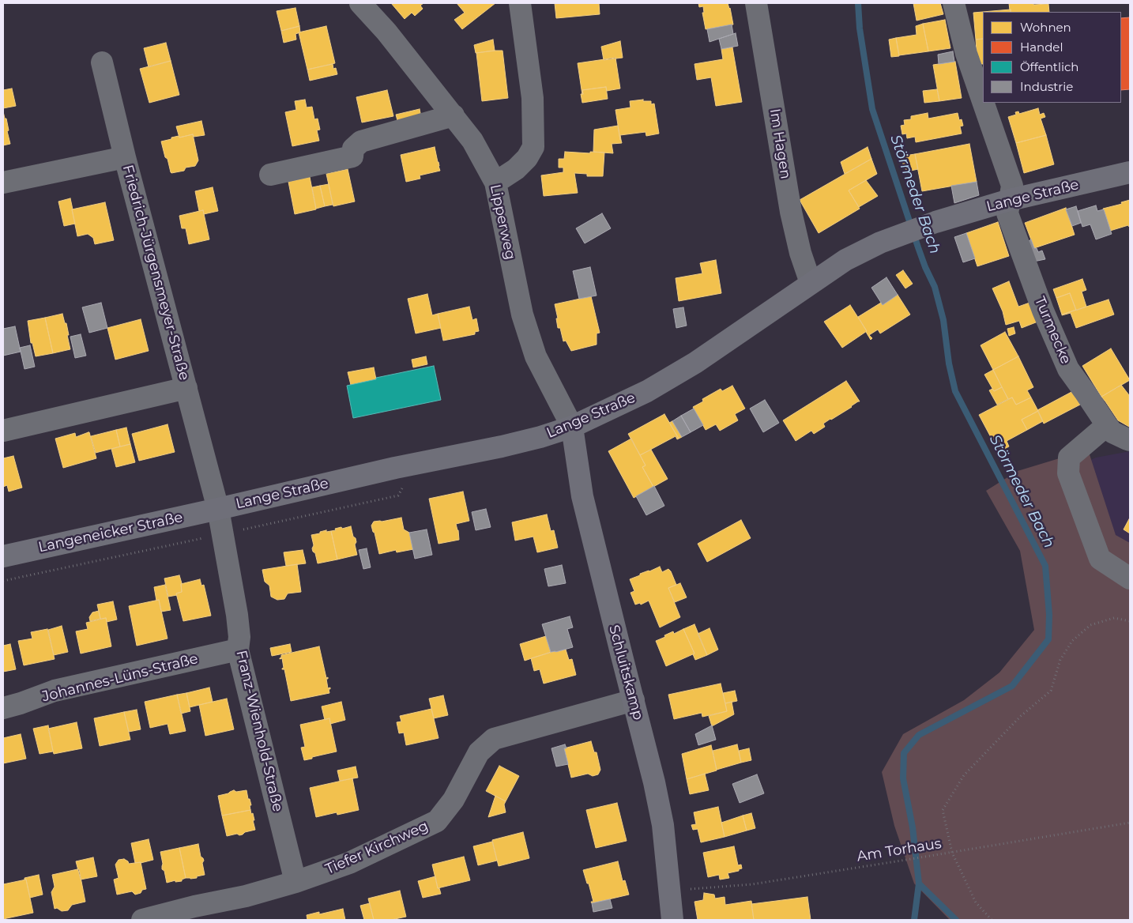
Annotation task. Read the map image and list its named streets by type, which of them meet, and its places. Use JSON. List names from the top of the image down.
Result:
{
  "streets": {
    "main road": ["Lange Straße", "Langeneicker Straße", "Schluitskamp"],
    "street": [
      "Im Hagen",
      "Lipperweg",
      "Friedrich-Jürgensmeyer-Straße",
      "Turmecke",
      "Johannes-Lüns-Straße",
      "Franz-Wienhold-Straße",
      "Tiefer Kirchweg"
    ],
    "path": ["Am Torhaus"]
  },
  "crossings": [
    ["Im Hagen", "Lange Straße"],
    ["Lange Straße", "Lipperweg"],
    ["Lange Straße", "Friedrich-Jürgensmeyer-Straße"],
    ["Lange Straße", "Turmecke"],
    ["Lange Straße", "Langeneicker Straße"],
    ["Lange Straße", "Schluitskamp"],
    ["Lange Straße", "Franz-Wienhold-Straße"],
    ["Lipperweg", "Schluitskamp"],
    ["Friedrich-Jürgensmeyer-Straße", "Langeneicker Straße"],
    ["Friedrich-Jürgensmeyer-Straße", "Franz-Wienhold-Straße"],
    ["Langeneicker Straße", "Franz-Wienhold-Straße"],
    ["Schluitskamp", "Tiefer Kirchweg"],
    ["Schluitskamp", "Am Torhaus"],
    ["Johannes-Lüns-Straße", "Franz-Wienhold-Straße"],
    ["Franz-Wienhold-Straße", "Tiefer Kirchweg"]
  ],
  "water": ["Störmeder Bach"],
  "legend": [
    "Wohnen",
    "Handel",
    "Öffentlich",
    "Industrie"
  ]
}
